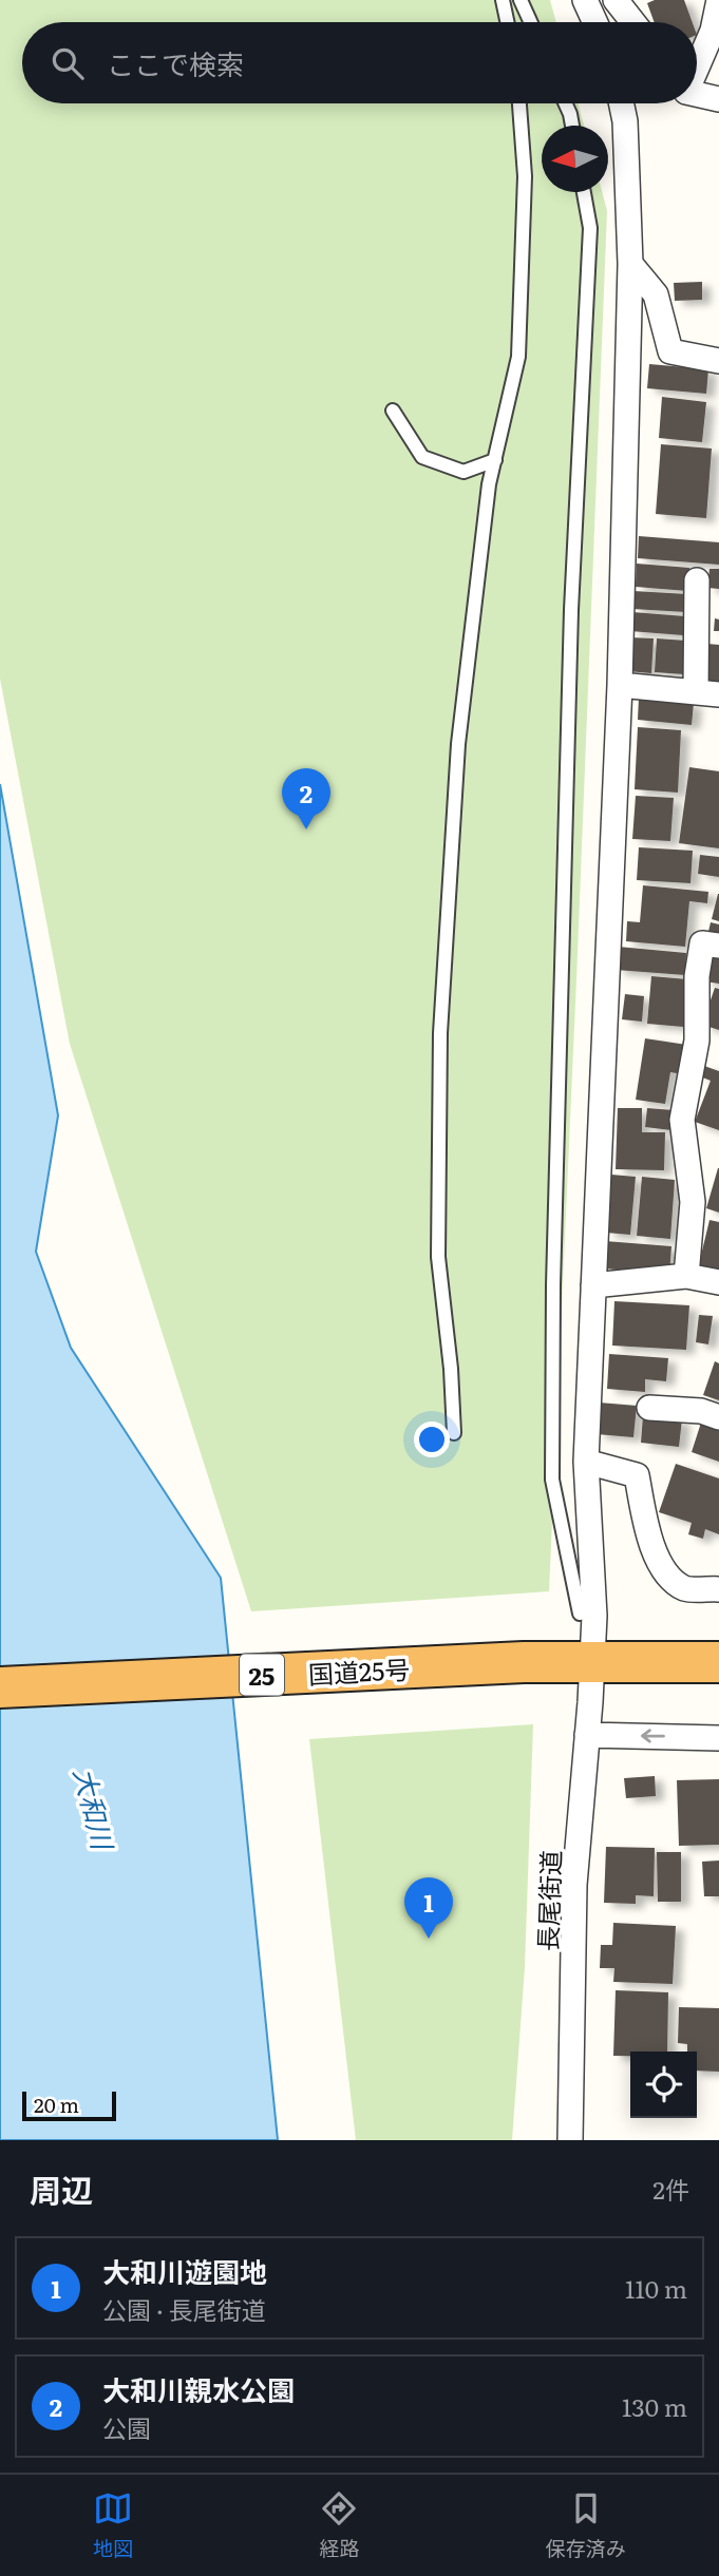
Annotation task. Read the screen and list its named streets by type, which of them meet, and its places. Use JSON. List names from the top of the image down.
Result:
{
  "streets": {
    "highway": ["国道25号", "25"],
    "street": ["長尾街道"]
  },
  "crossings": [
    ["国道25号", "長尾街道"]
  ],
  "water": ["大和川"],
  "scale_bar": "20 m",
  "north": "left",
  "page": {
    "search": "ここで検索",
    "pins": ["2", "1"],
    "scale": "20 m",
    "heading": ["周辺", "2件"],
    "list": [
      {
        "mark": "1",
        "name": "大和川遊園地",
        "note": "公園 · 長尾街道",
        "value": "110 m"
      },
      {
        "mark": "2",
        "name": "大和川親水公園",
        "note": "公園",
        "value": "130 m"
      }
    ],
    "nav": ["地図", "経路", "保存済み"]
  }
}
